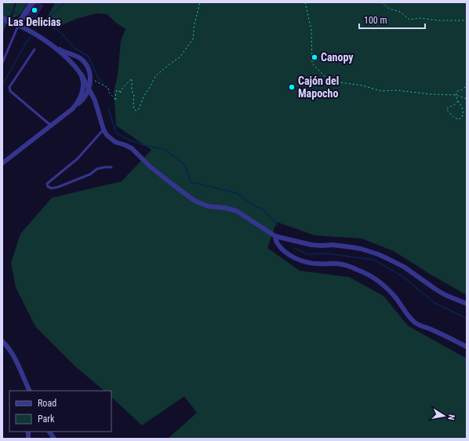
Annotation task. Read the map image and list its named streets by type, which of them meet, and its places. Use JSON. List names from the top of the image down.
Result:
{
  "places": ["Las Delicias", "Canopy", "Cajón del Mapocho"],
  "legend": ["Road", "Park"],
  "scale_bar": "100 m",
  "north": "right"
}
